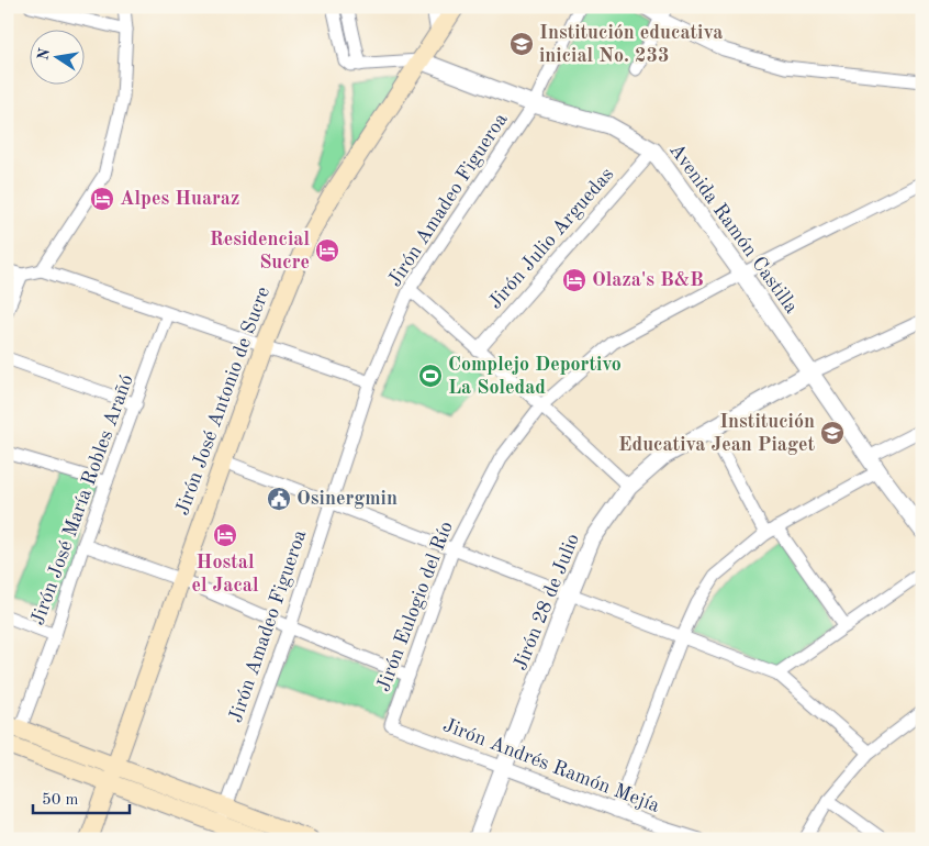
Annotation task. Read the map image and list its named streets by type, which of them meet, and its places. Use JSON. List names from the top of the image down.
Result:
{
  "streets": {
    "main road": ["Jirón José Antonio de Sucre"],
    "street": [
      "Jirón Amadeo Figueroa",
      "Avenida Ramón Castilla",
      "Jirón Julio Arguedas",
      "Jirón José María Robles Arañó",
      "Jirón 28 de Julio",
      "Jirón Eulogio del Río",
      "Jirón Andrés Ramón Mejía"
    ]
  },
  "crossings": [
    ["Jirón Amadeo Figueroa", "Avenida Ramón Castilla"],
    ["Avenida Ramón Castilla", "Jirón Julio Arguedas"],
    ["Avenida Ramón Castilla", "Jirón José Antonio de Sucre"],
    ["Avenida Ramón Castilla", "Jirón 28 de Julio"],
    ["Avenida Ramón Castilla", "Jirón Eulogio del Río"],
    ["Jirón 28 de Julio", "Jirón Andrés Ramón Mejía"],
    ["Jirón Eulogio del Río", "Jirón Andrés Ramón Mejía"]
  ],
  "places": {
    "school or university": ["Institución educativa inicial No. 233", "Institución Educativa Jean Piaget"],
    "hotel": [
      "Alpes Huaraz",
      "Residencial Sucre",
      "Olaza's B&B",
      "Hostal el Jacal"
    ],
    "sports": ["Complejo Deportivo La Soledad"],
    "public building": ["Osinergmin"]
  },
  "scale_bar": "50 m",
  "north": "left"
}
